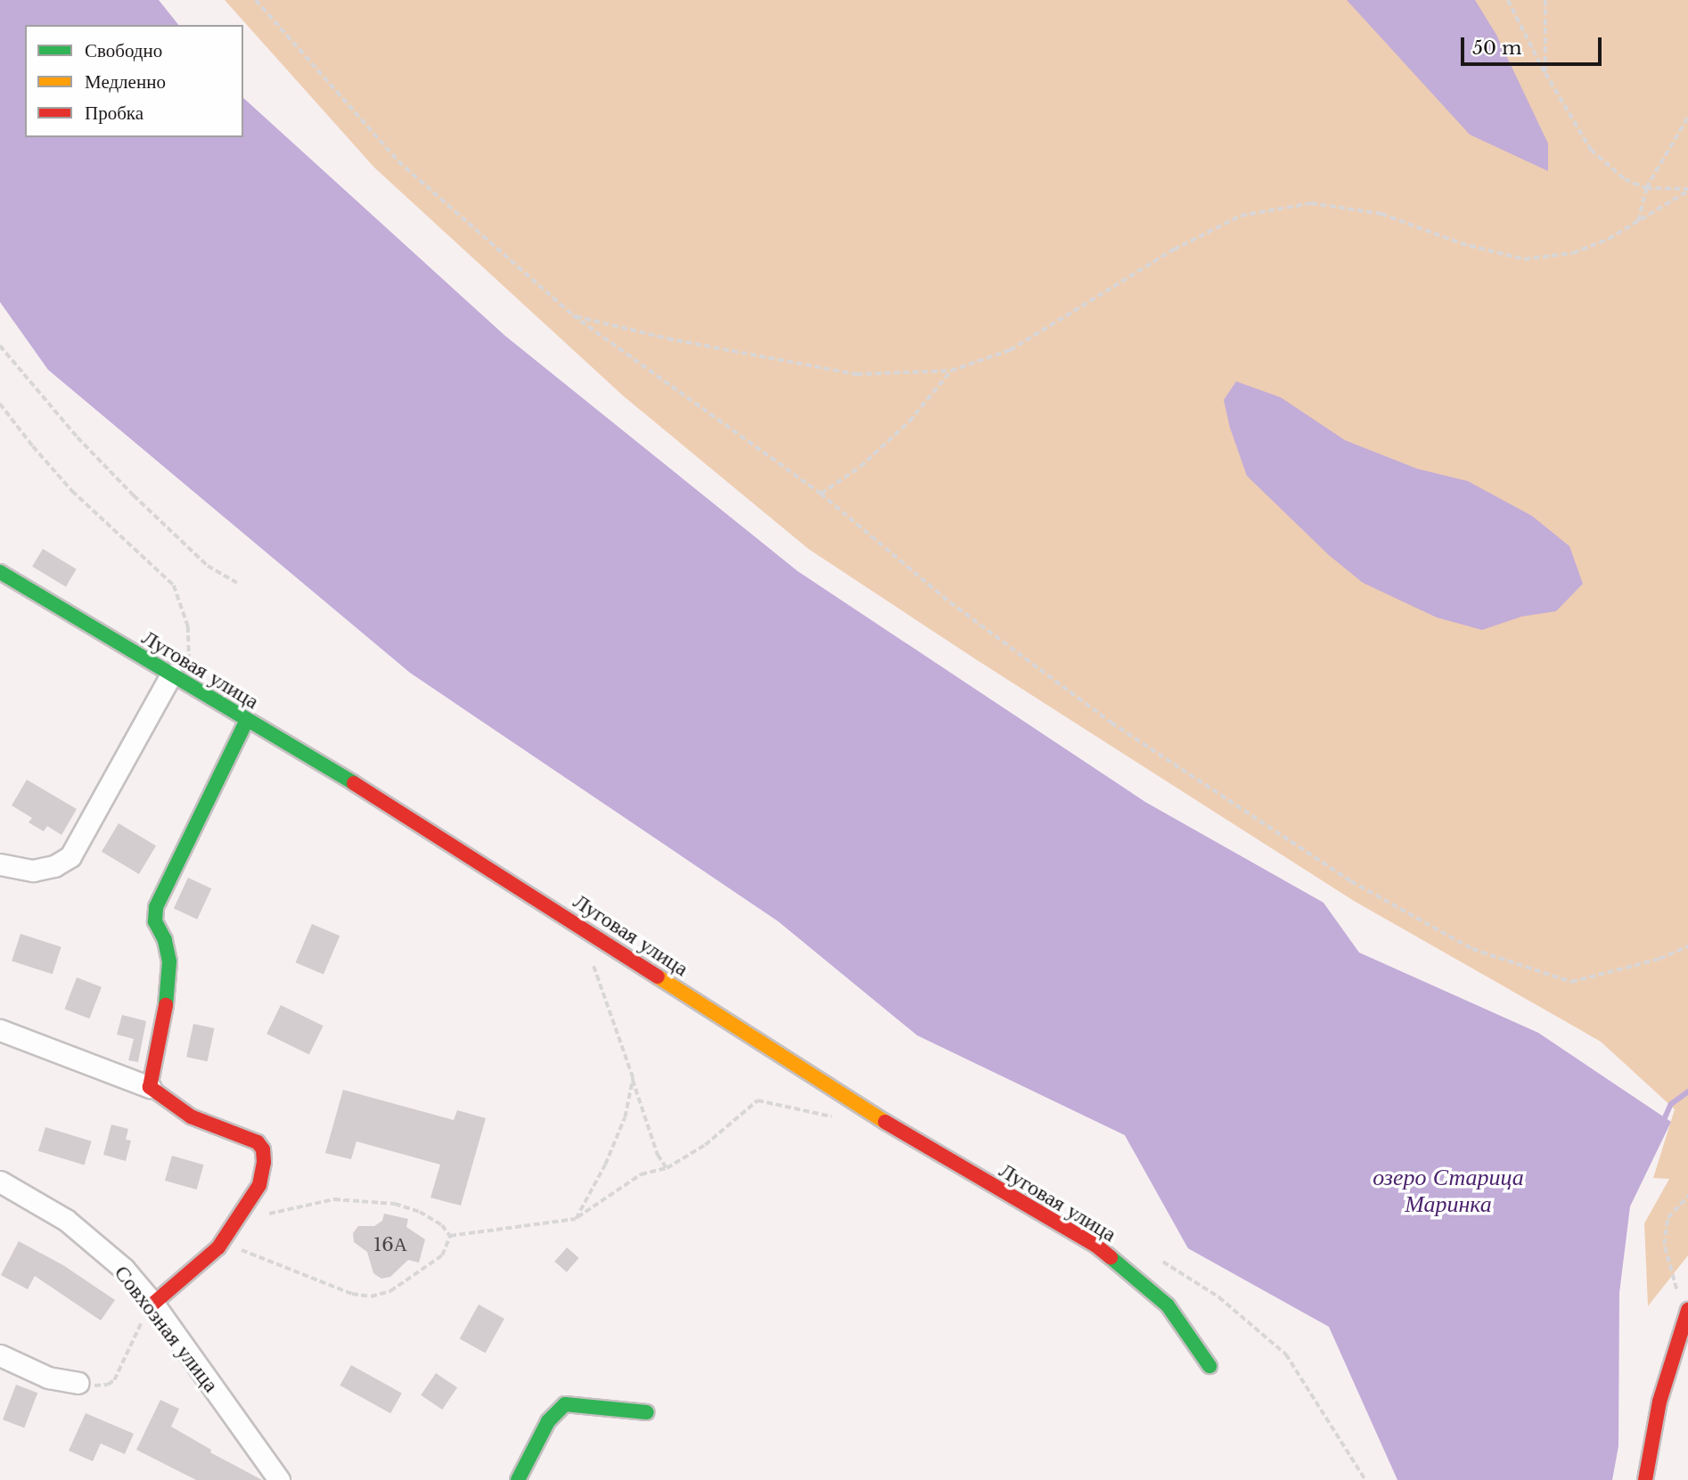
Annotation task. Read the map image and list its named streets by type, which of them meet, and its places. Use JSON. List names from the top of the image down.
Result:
{
  "streets": {
    "street": ["Луговая улица", "Совхозная улица"]
  },
  "water": ["озеро Старица Маринка"],
  "house_numbers": ["16А"],
  "legend": ["Свободно", "Медленно", "Пробка"],
  "scale_bar": "50 m"
}
